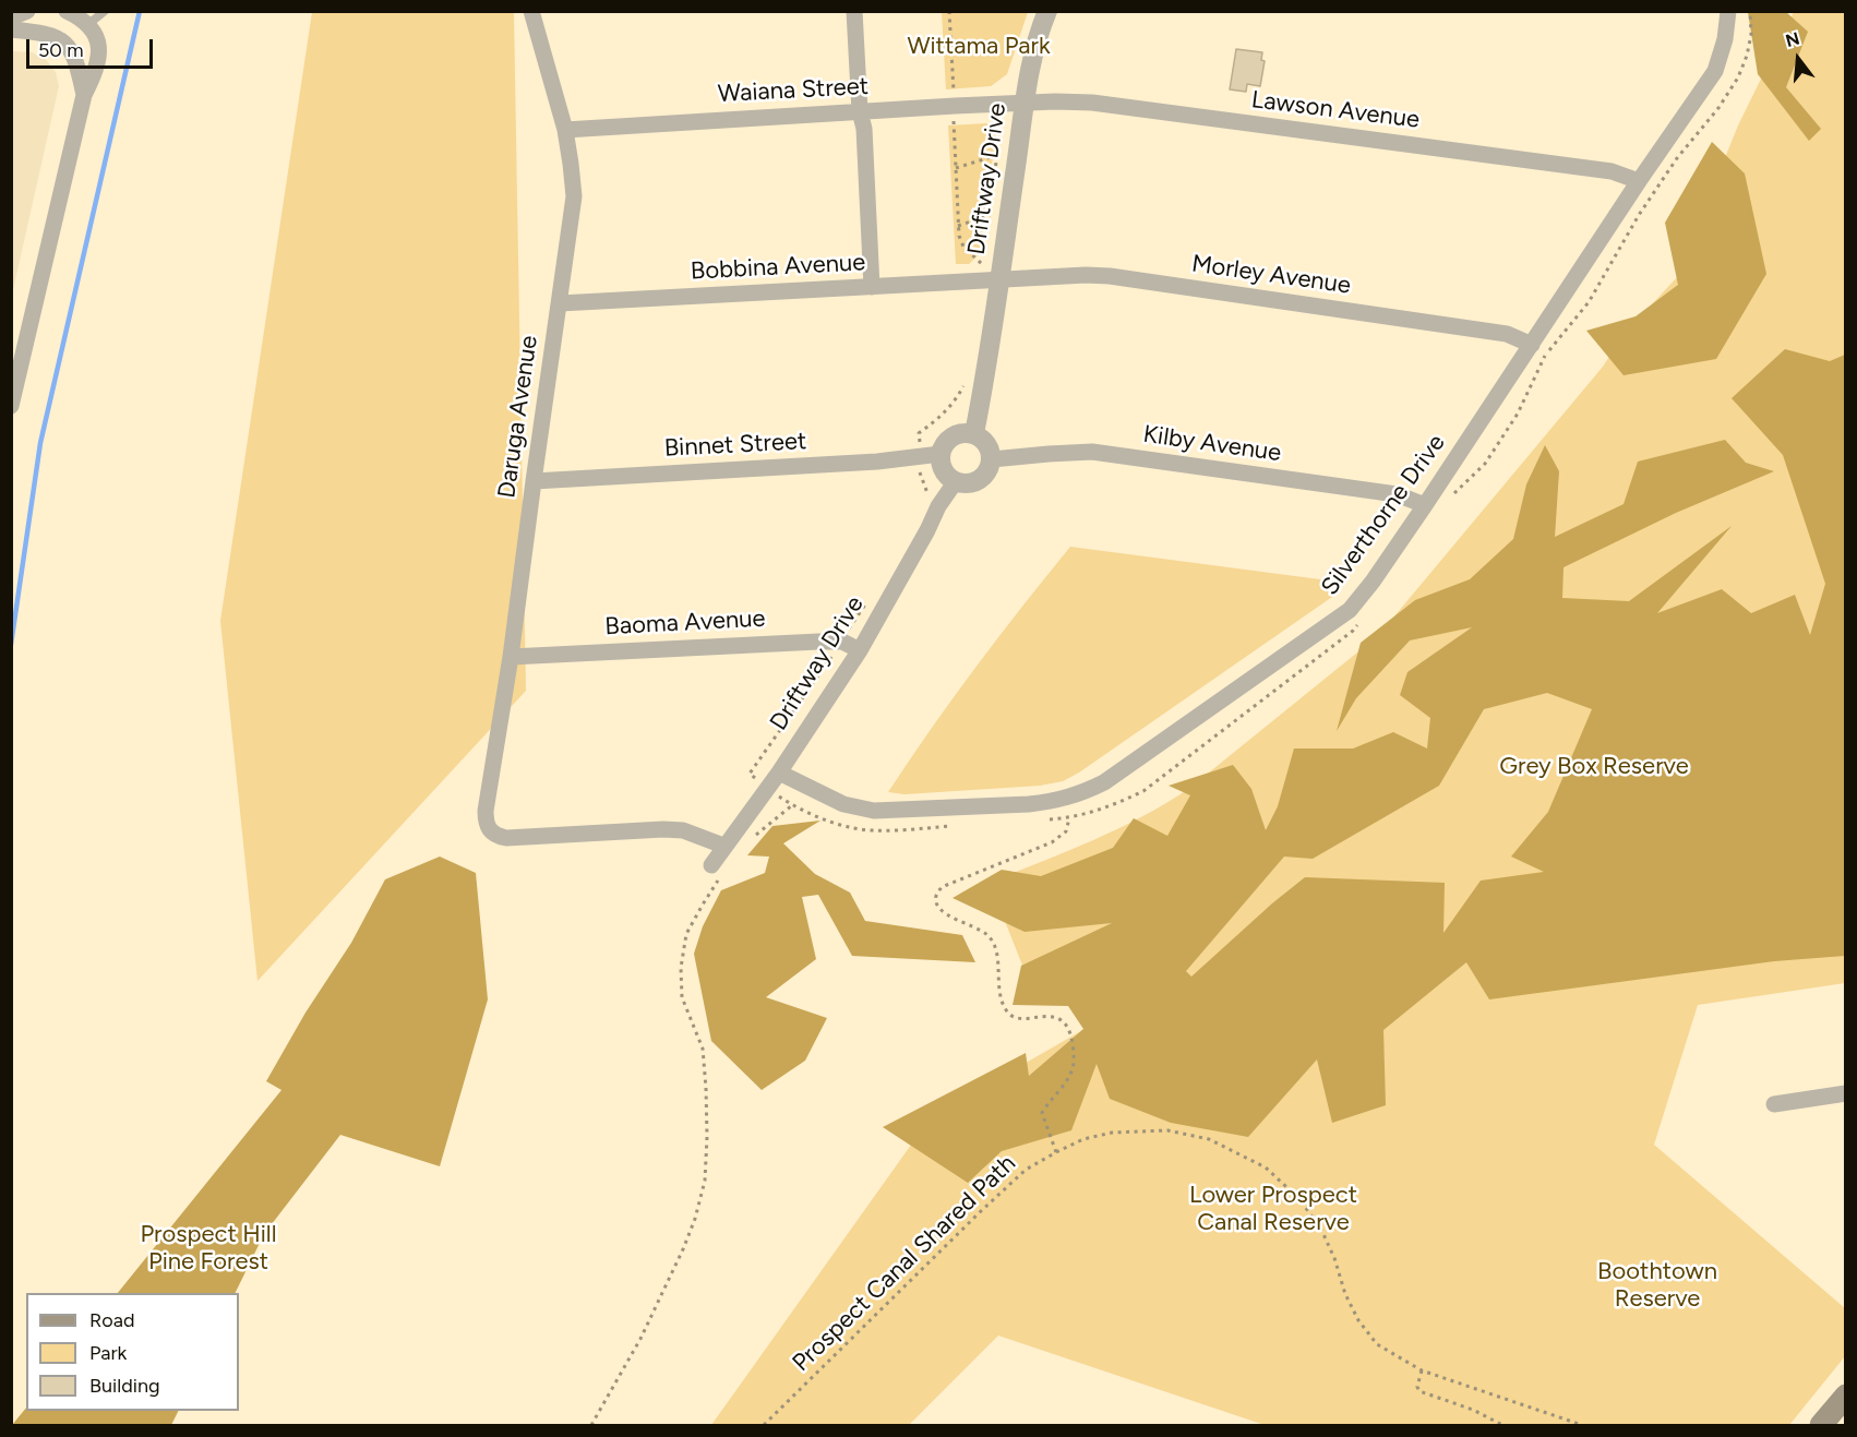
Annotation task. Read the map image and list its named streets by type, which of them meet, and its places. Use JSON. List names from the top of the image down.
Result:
{
  "streets": {
    "street": [
      "Waiana Street",
      "Lawson Avenue",
      "Driftway Drive",
      "Bobbina Avenue",
      "Morley Avenue",
      "Daruga Avenue",
      "Kilby Avenue",
      "Binnet Street",
      "Silverthorne Drive",
      "Baoma Avenue"
    ],
    "path": ["Prospect Canal Shared Path"]
  },
  "crossings": [
    ["Waiana Street", "Lawson Avenue"],
    ["Waiana Street", "Driftway Drive"],
    ["Waiana Street", "Daruga Avenue"],
    ["Lawson Avenue", "Driftway Drive"],
    ["Lawson Avenue", "Silverthorne Drive"],
    ["Driftway Drive", "Bobbina Avenue"],
    ["Driftway Drive", "Morley Avenue"],
    ["Driftway Drive", "Daruga Avenue"],
    ["Driftway Drive", "Kilby Avenue"],
    ["Driftway Drive", "Binnet Street"],
    ["Driftway Drive", "Silverthorne Drive"],
    ["Driftway Drive", "Baoma Avenue"],
    ["Bobbina Avenue", "Morley Avenue"],
    ["Bobbina Avenue", "Daruga Avenue"],
    ["Morley Avenue", "Silverthorne Drive"],
    ["Daruga Avenue", "Binnet Street"],
    ["Daruga Avenue", "Baoma Avenue"],
    ["Kilby Avenue", "Binnet Street"],
    ["Kilby Avenue", "Silverthorne Drive"]
  ],
  "parks": [
    "Wittama Park",
    "Grey Box Reserve",
    "Lower Prospect Canal Reserve",
    "Prospect Hill Pine Forest",
    "Boothtown Reserve"
  ],
  "legend": ["Road", "Park", "Building"],
  "scale_bar": "50 m",
  "north": "top"
}
